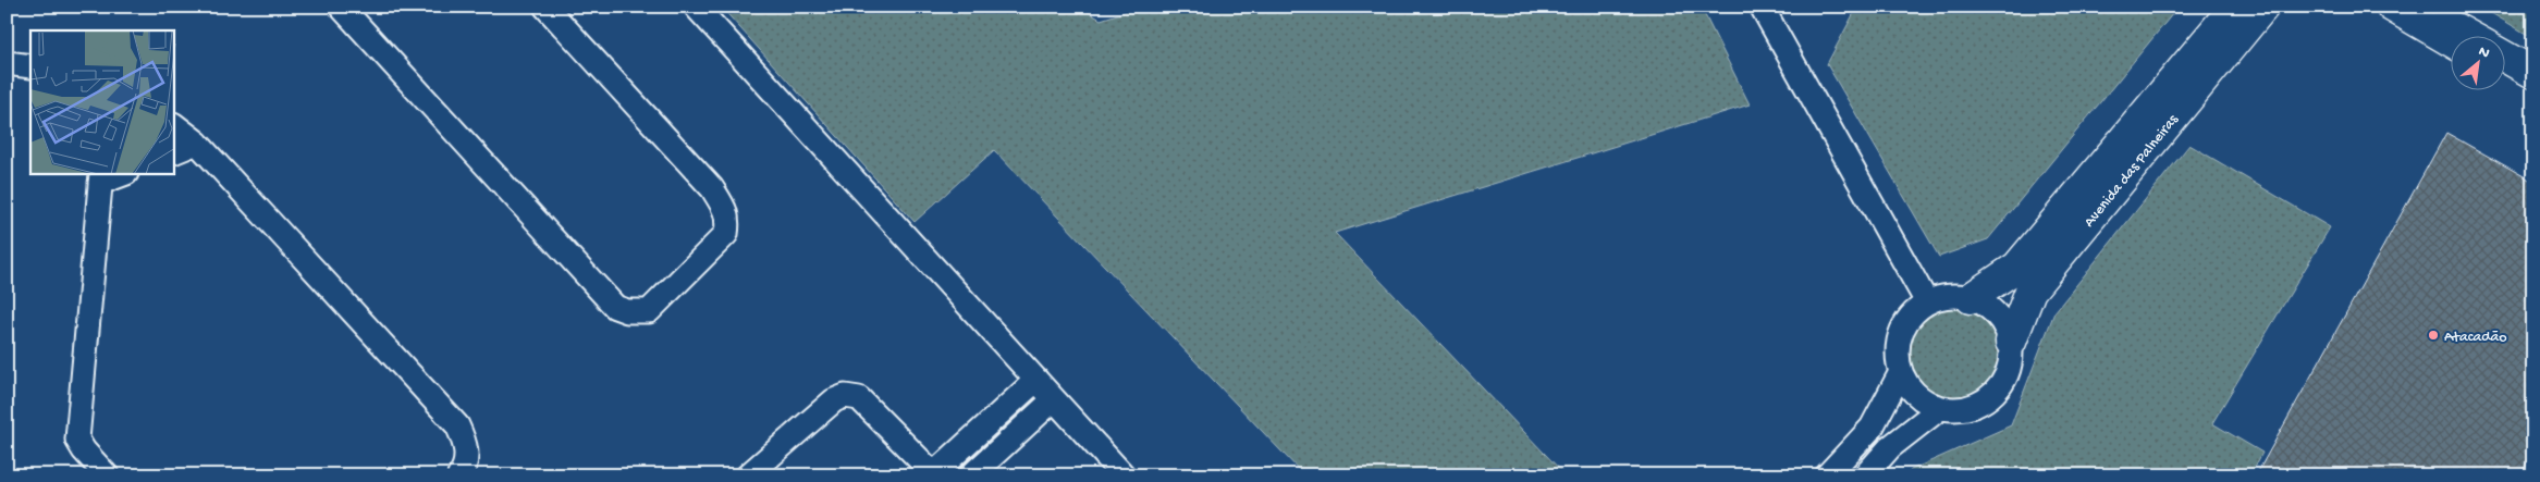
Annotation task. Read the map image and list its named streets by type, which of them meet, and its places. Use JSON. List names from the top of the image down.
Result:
{
  "streets": {
    "street": ["Avenida das Palneiras"]
  },
  "places": ["Atacadão"],
  "north": "top right"
}
